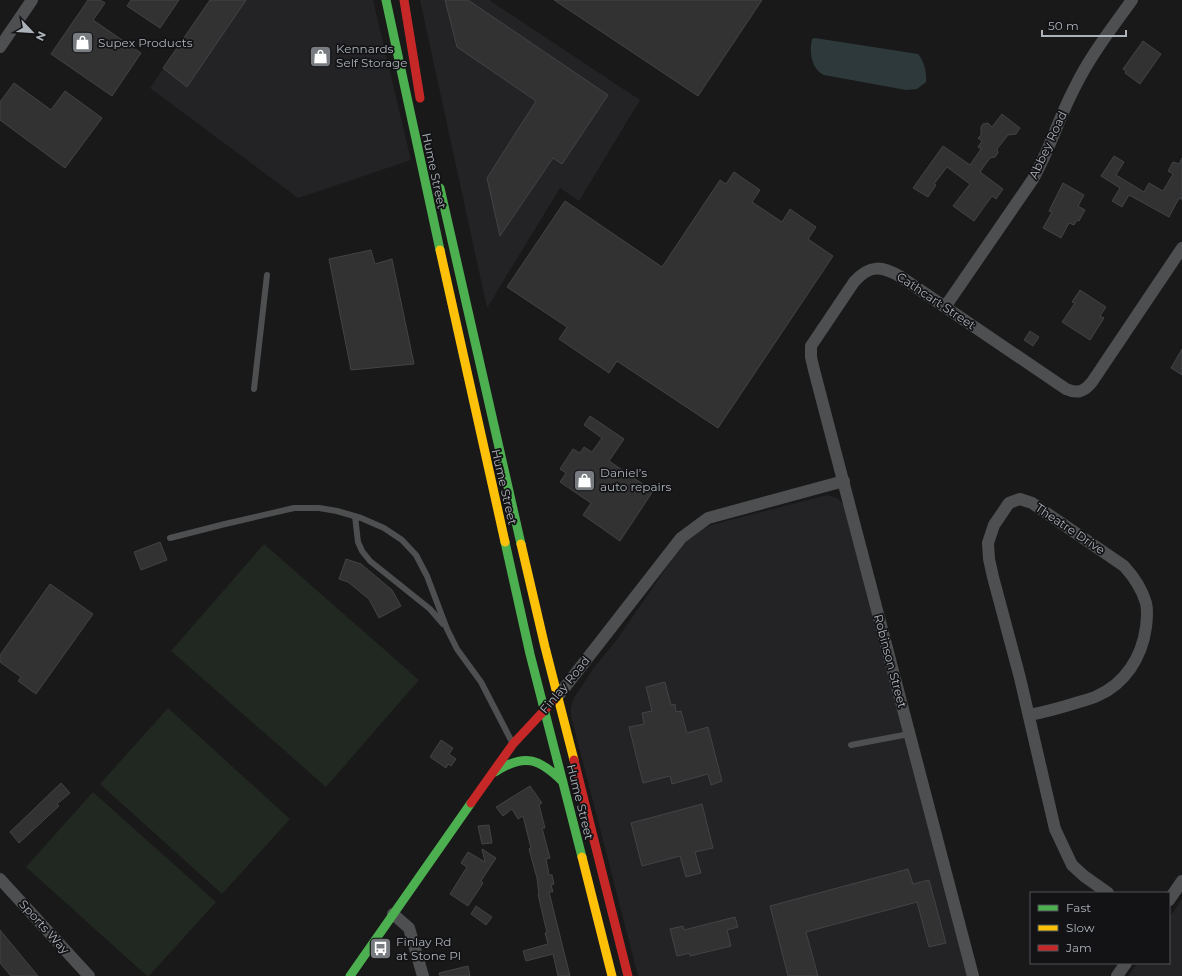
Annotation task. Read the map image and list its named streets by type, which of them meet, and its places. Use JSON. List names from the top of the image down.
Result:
{
  "streets": {
    "main road": ["Hume Street", "Finlay Road"],
    "street": [
      "Abbey Road",
      "Cathcart Street",
      "Theatre Drive",
      "Robinson Street",
      "Sports Way"
    ]
  },
  "crossings": [
    ["Abbey Road", "Cathcart Street"],
    ["Hume Street", "Finlay Road"],
    ["Cathcart Street", "Robinson Street"],
    ["Robinson Street", "Finlay Road"]
  ],
  "places": {
    "shop": ["Supex Products", "Kennards Self Storage", "Daniel’s auto repairs"],
    "bus stop": ["Finlay Rd at Stone Pl"]
  },
  "legend": ["Fast", "Slow", "Jam"],
  "scale_bar": "50 m",
  "north": "bottom right"
}
